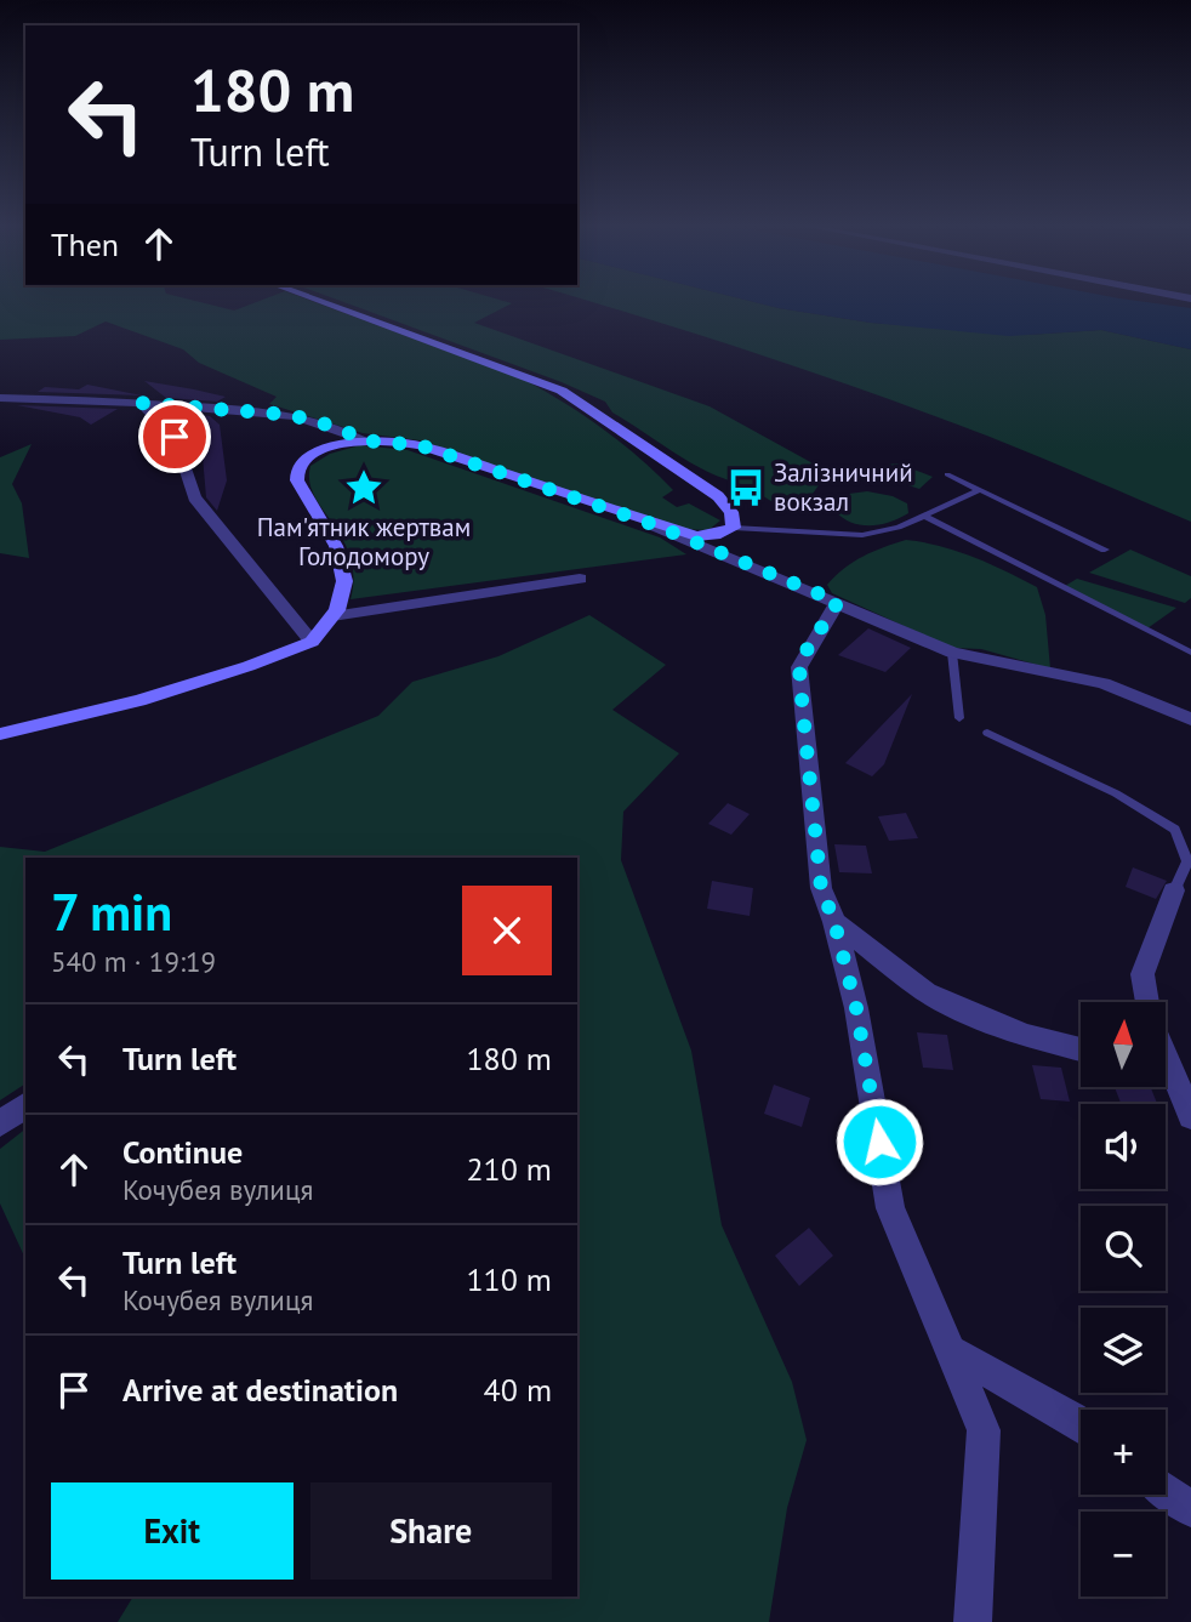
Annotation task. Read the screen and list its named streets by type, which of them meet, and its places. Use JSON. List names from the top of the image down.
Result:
{
  "places": {
    "place": ["Пам'ятник жертвам Голодомору"],
    "bus stop": ["Залізничний вокзал"]
  },
  "north": "top",
  "page": {
    "turn": ["180 m", "Turn left"],
    "then": "Then",
    "heading": ["7 min", "540 m · 19:19"],
    "map_buttons": ["+", "−"],
    "list": [
      {
        "name": "Turn left",
        "value": "180 m"
      },
      {
        "name": "Continue",
        "note": "Кочубея вулиця",
        "value": "210 m"
      },
      {
        "name": "Turn left",
        "note": "Кочубея вулиця",
        "value": "110 m"
      },
      {
        "name": "Arrive at destination",
        "value": "40 m"
      }
    ],
    "buttons": ["Exit", "Share"]
  }
}
